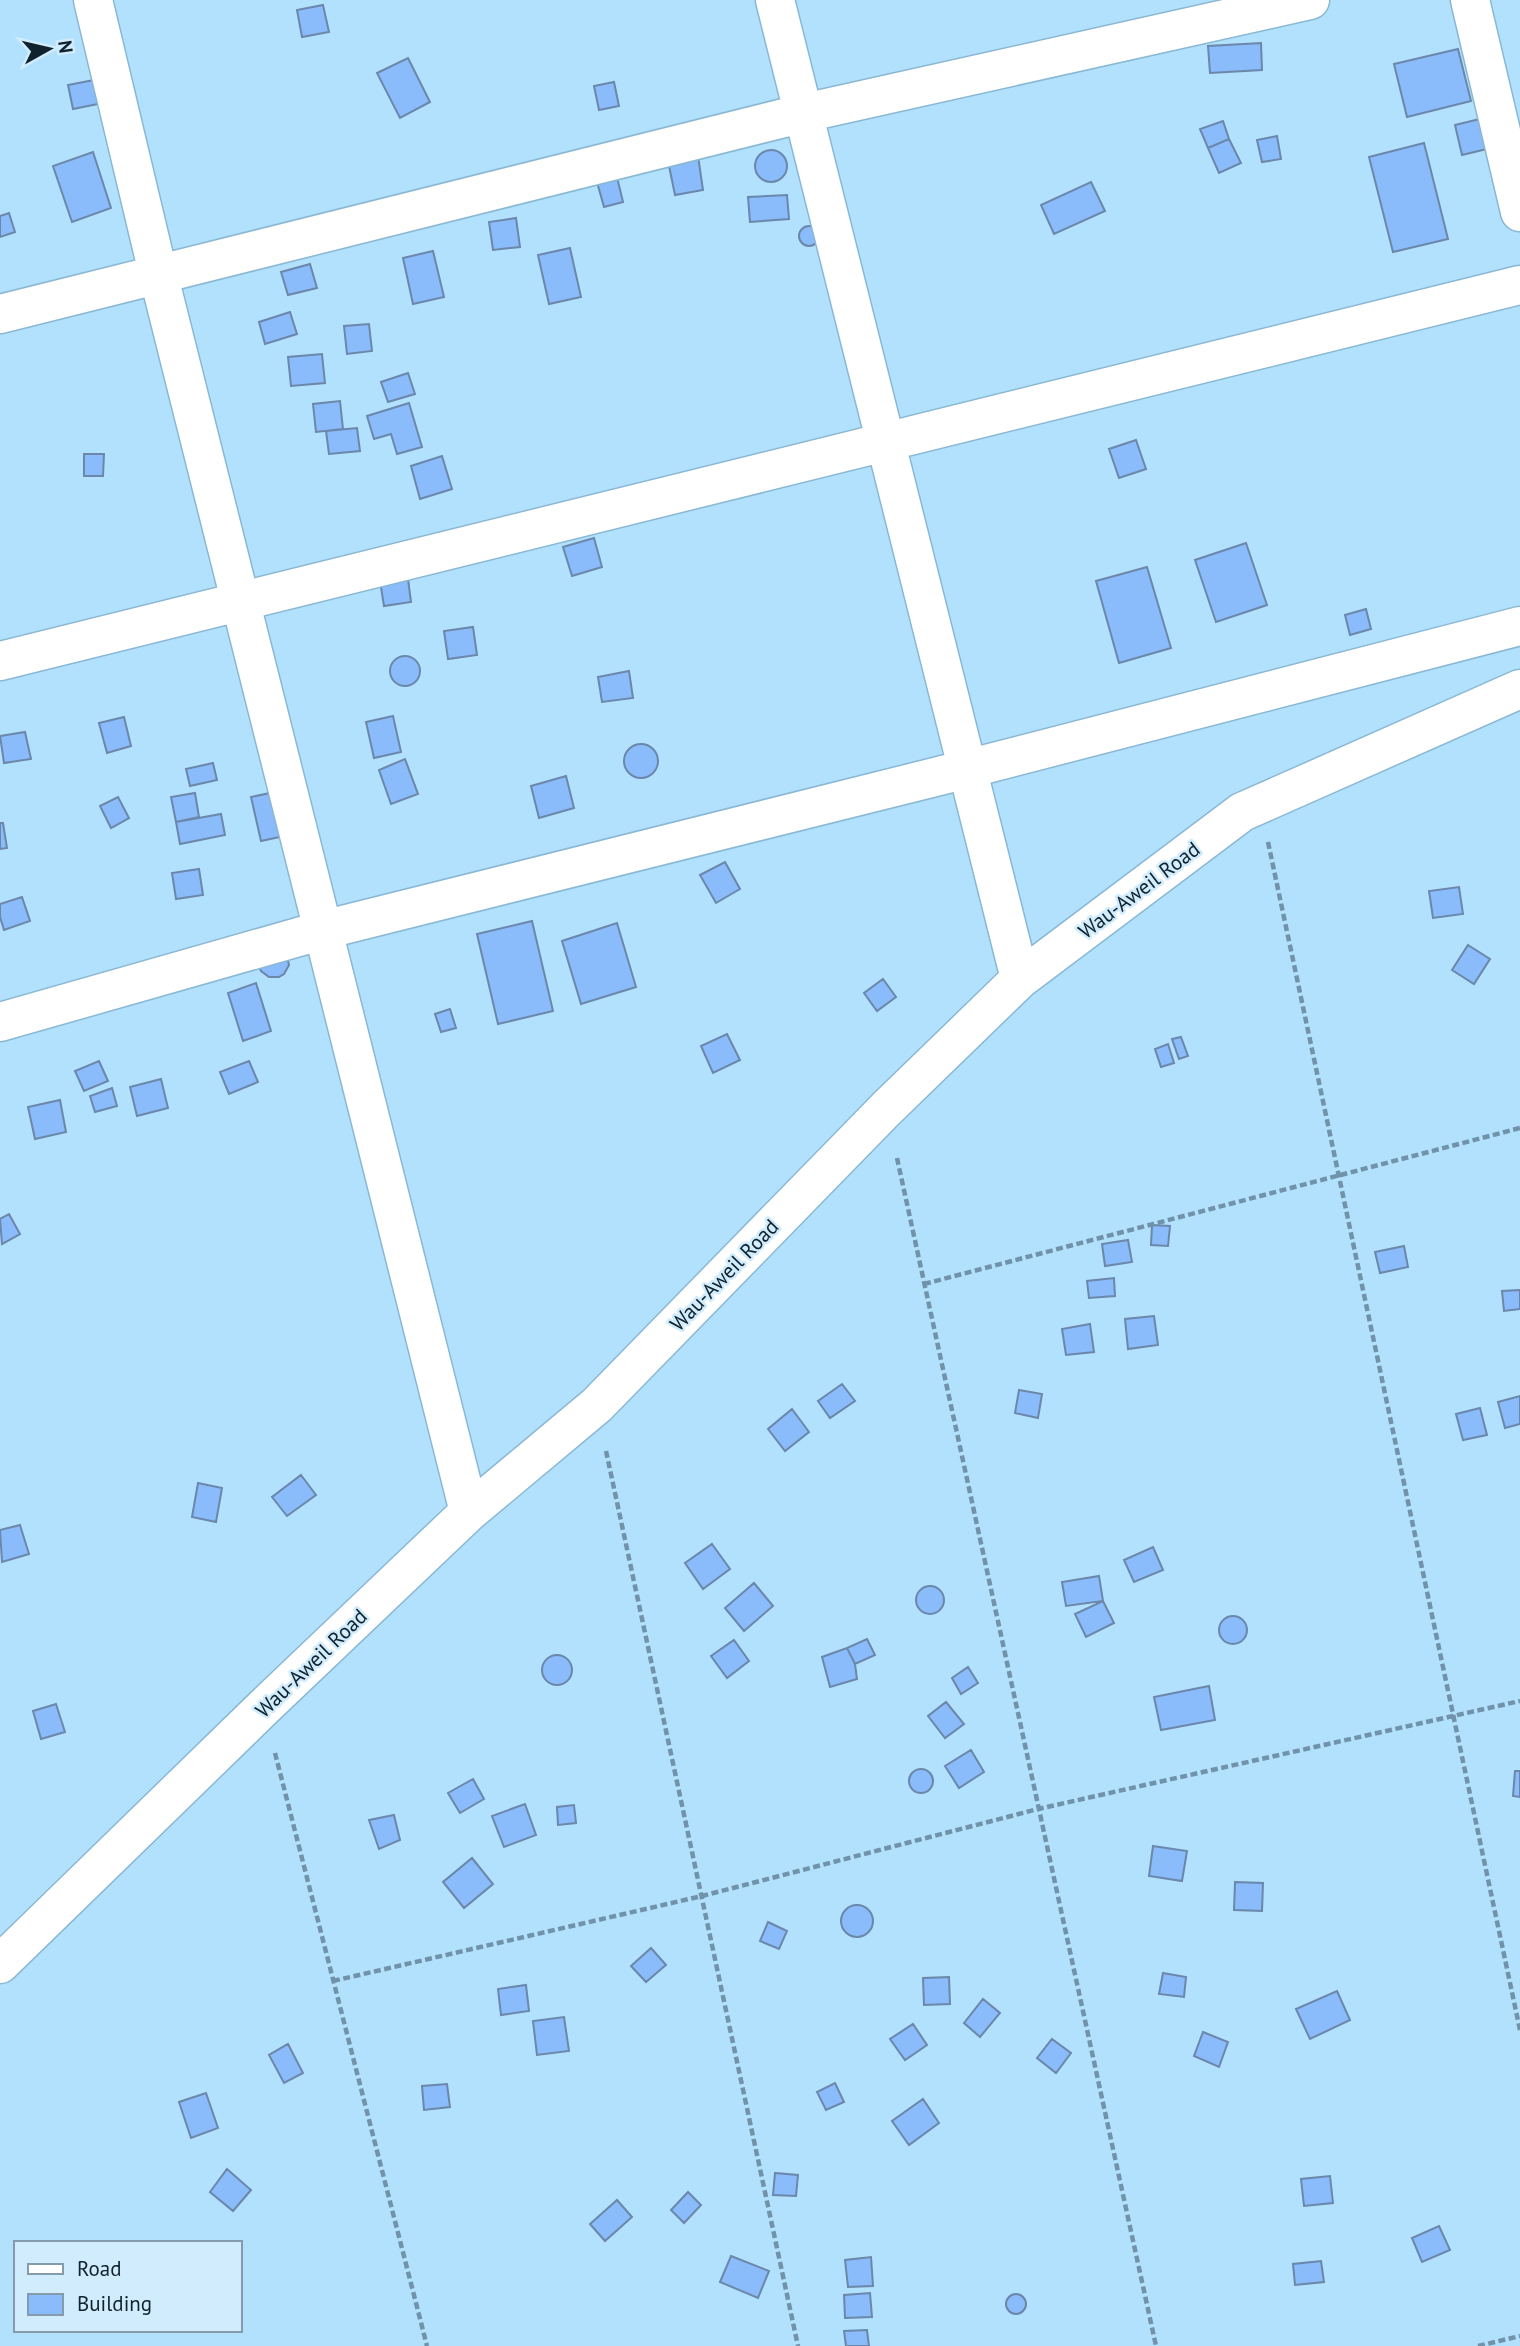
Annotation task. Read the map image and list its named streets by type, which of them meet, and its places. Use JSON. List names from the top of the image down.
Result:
{
  "streets": {
    "street": ["Wau-Aweil Road"]
  },
  "legend": ["Road", "Building"],
  "north": "right"
}
